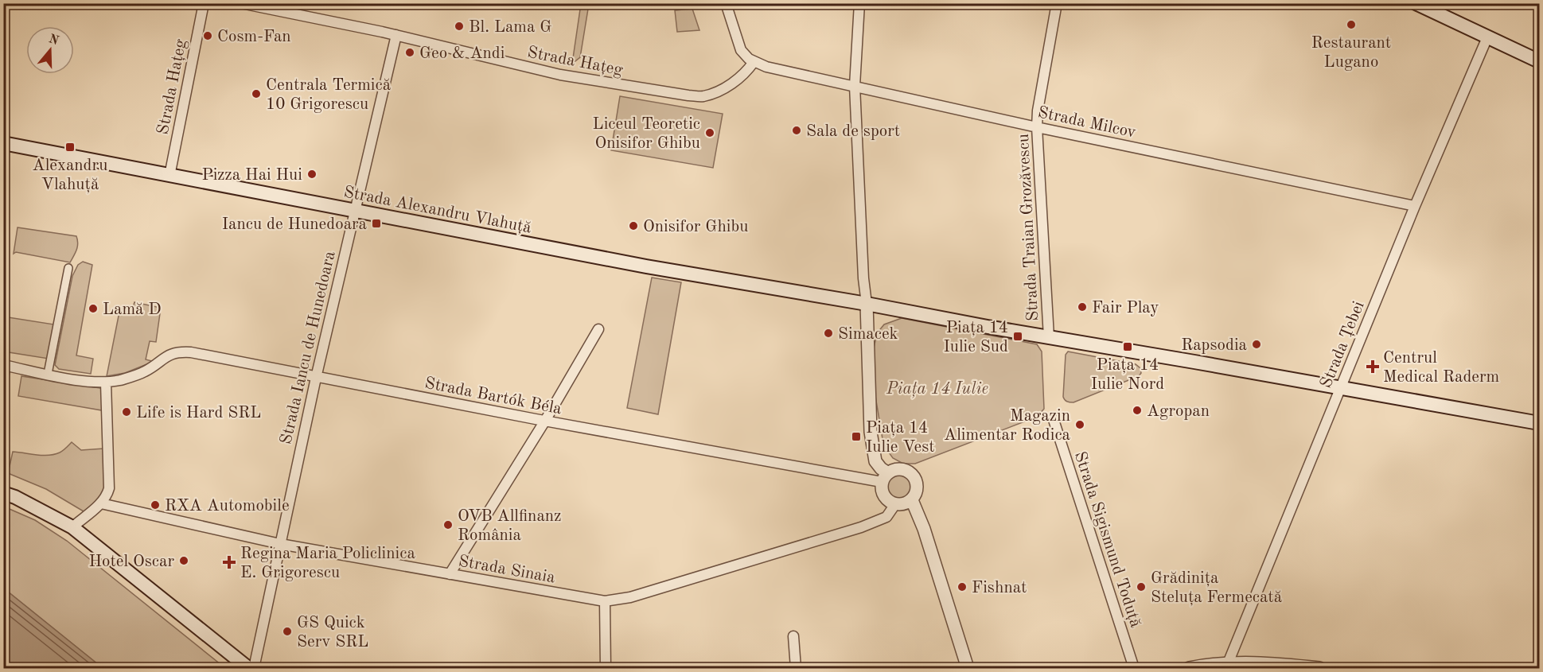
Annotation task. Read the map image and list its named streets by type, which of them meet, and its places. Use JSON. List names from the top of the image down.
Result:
{
  "streets": {
    "main road": ["Strada Alexandru Vlahuță"],
    "street": [
      "Strada Hațeg",
      "Strada Milcov",
      "Strada Traian Grozăvescu",
      "Strada Țebei",
      "Strada Iancu de Hunedoara",
      "Strada Bartók Béla",
      "Strada Sigismund Toduță",
      "Strada Sinaia"
    ]
  },
  "crossings": [
    ["Strada Hațeg", "Strada Milcov"],
    ["Strada Hațeg", "Strada Alexandru Vlahuță"],
    ["Strada Hațeg", "Strada Iancu de Hunedoara"],
    ["Strada Milcov", "Strada Traian Grozăvescu"],
    ["Strada Milcov", "Strada Țebei"],
    ["Strada Alexandru Vlahuță", "Strada Iancu de Hunedoara"],
    ["Strada Iancu de Hunedoara", "Strada Bartók Béla"],
    ["Strada Iancu de Hunedoara", "Strada Sinaia"],
    ["Strada Bartók Béla", "Strada Sinaia"]
  ],
  "parks": ["Piața 14 Iulie"],
  "places": {
    "other": [
      "Restaurant Lugano",
      "Bl. Lama G",
      "Cosm-Fan",
      "Geo & Andi",
      "Centrala Termică 10 Grigorescu",
      "Sala de sport",
      "Liceul Teoretic Onisifor Ghibu",
      "Pizza Hai Hui",
      "Onisifor Ghibu",
      "Fair Play",
      "Lamă D",
      "Simacek",
      "Rapsodia",
      "Agropan",
      "Life is Hard SRL",
      "Magazin Alimentar Rodica",
      "RXA Automobile",
      "OVB Allfinanz România",
      "Hotel Oscar",
      "Fishnat",
      "Grădinița Steluța Fermecată",
      "GS Quick Serv SRL"
    ],
    "transit": [
      "Alexandru Vlahuță",
      "Iancu de Hunedoara",
      "Piața 14 Iulie Sud",
      "Piața 14 Iulie Nord",
      "Piața 14 Iulie Vest"
    ],
    "health": ["Centrul Medical Raderm", "Regina Maria Policlinica E. Grigorescu"]
  },
  "north": "top"
}
